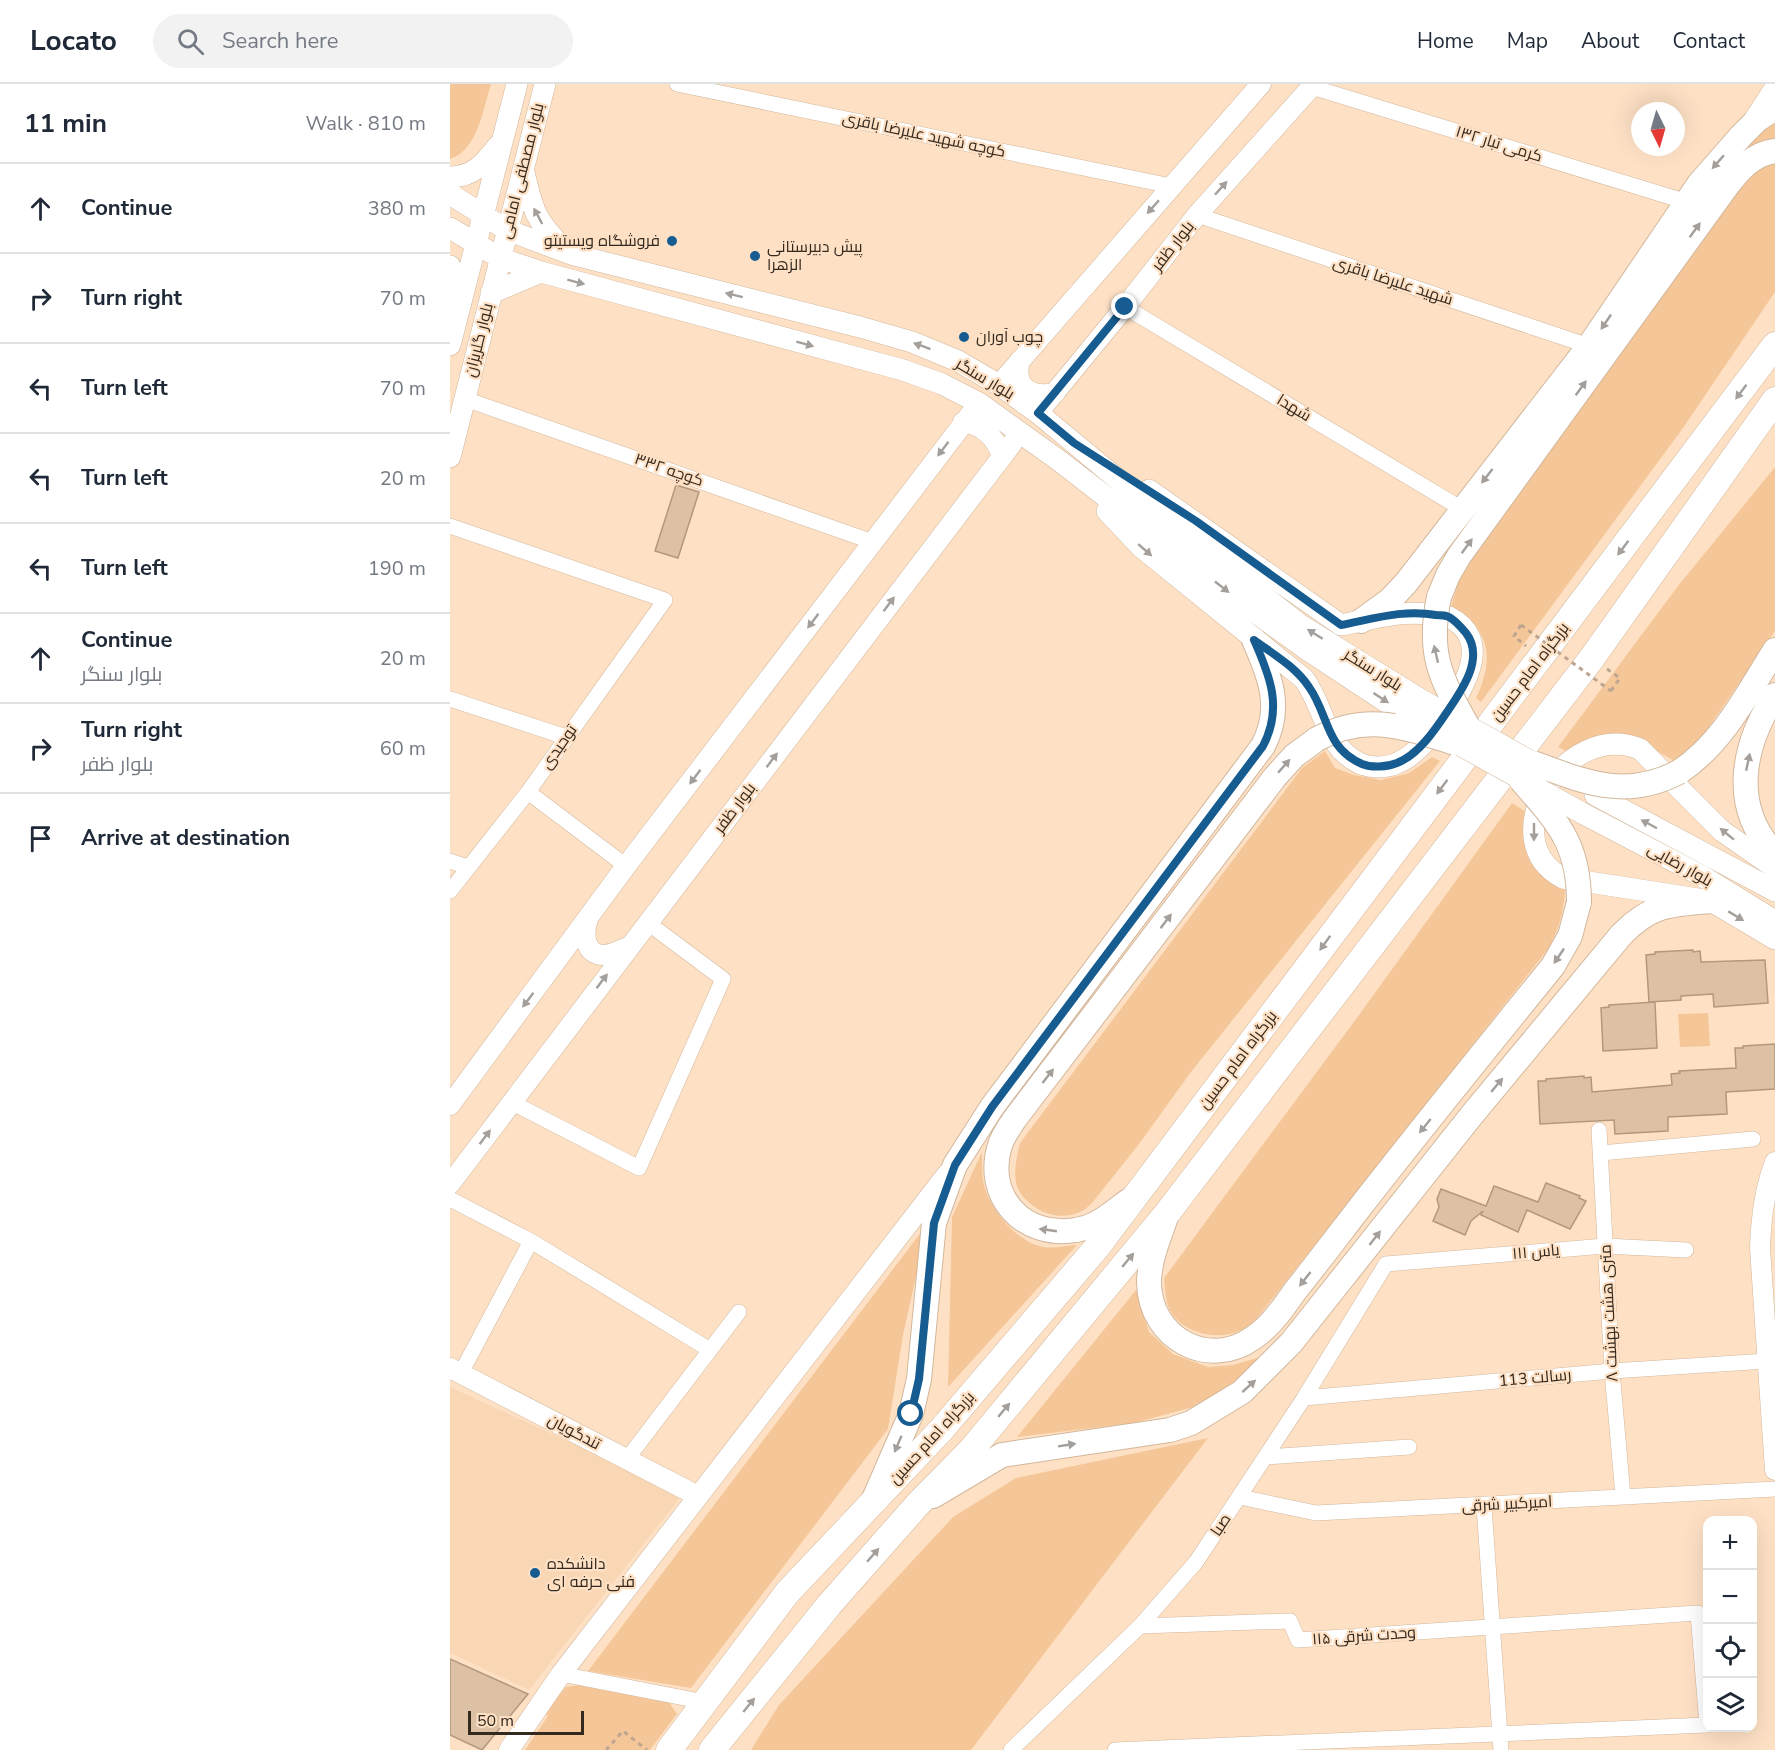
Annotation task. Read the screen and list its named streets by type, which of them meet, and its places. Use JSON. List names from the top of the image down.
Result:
{
  "streets": {
    "highway": ["بزرگراه امام حسین"],
    "main road": [
      "بلوار مصطفی امامی",
      "بلوار گلریزان",
      "بلوار سنگر",
      "بلوار رضایی"
    ],
    "street": [
      "کوچه شهید علیرضا باقری",
      "کرمی تبار ۱۳۲",
      "بلوار ظفر",
      "شهید علیرضا باقری",
      "شهدا",
      "کوچه ۳۳۲",
      "توحیدی",
      "یاس ۱۱۱",
      "۸ متری هشت بهشت",
      "رسالت 113",
      "تندگویان",
      "امیرکبیر شرقی",
      "صبا",
      "۱۱۵ وحدت شرقی"
    ]
  },
  "crossings": [
    ["کرمی تبار ۱۳۲", "بلوار ظفر"],
    ["بلوار مصطفی امامی", "بلوار گلریزان"],
    ["بلوار مصطفی امامی", "بلوار سنگر"],
    ["بلوار ظفر", "شهید علیرضا باقری"],
    ["بلوار ظفر", "بلوار سنگر"],
    ["بلوار ظفر", "شهدا"],
    ["بلوار گلریزان", "بلوار سنگر"],
    ["بلوار گلریزان", "کوچه ۳۳۲"],
    ["یاس ۱۱۱", "۸ متری هشت بهشت"],
    ["یاس ۱۱۱", "صبا"],
    ["۸ متری هشت بهشت", "رسالت 113"],
    ["۸ متری هشت بهشت", "امیرکبیر شرقی"],
    ["رسالت 113", "صبا"],
    ["امیرکبیر شرقی", "صبا"],
    ["صبا", "۱۱۵ وحدت شرقی"]
  ],
  "places": [
    "فروشگاه ویستیتو",
    "پیش دبیرستانی الزهرا",
    "چوب آوران",
    "دانشکده فنی حرفه ای"
  ],
  "scale_bar": "50 m",
  "north": "bottom",
  "page": {
    "header": "Locato",
    "search": "Search here",
    "nav": [
      "Home",
      "Map",
      "About",
      "Contact"
    ],
    "heading": ["11 min", "Walk · 810 m"],
    "list": [
      ["Continue", "380 m"],
      ["Turn right", "70 m"],
      ["Turn left", "70 m"],
      ["Turn left", "20 m"],
      ["Turn left", "190 m"],
      ["Continue", "بلوار سنگر", "20 m"],
      ["Turn right", "بلوار ظفر", "60 m"],
      "Arrive at destination"
    ],
    "map_buttons": ["+", "−"],
    "scale": "50 m"
  }
}
